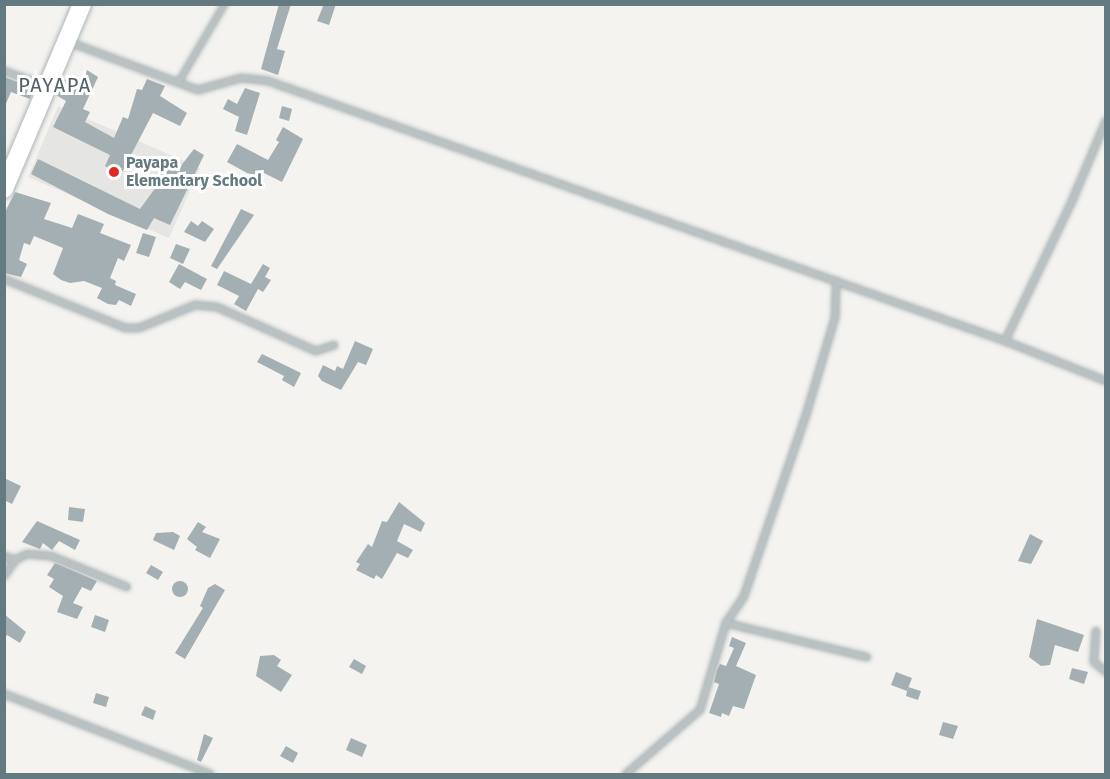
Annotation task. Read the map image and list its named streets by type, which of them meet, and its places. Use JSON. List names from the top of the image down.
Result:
{
  "districts": ["PAYAPA"],
  "places": ["Payapa Elementary School"]
}
